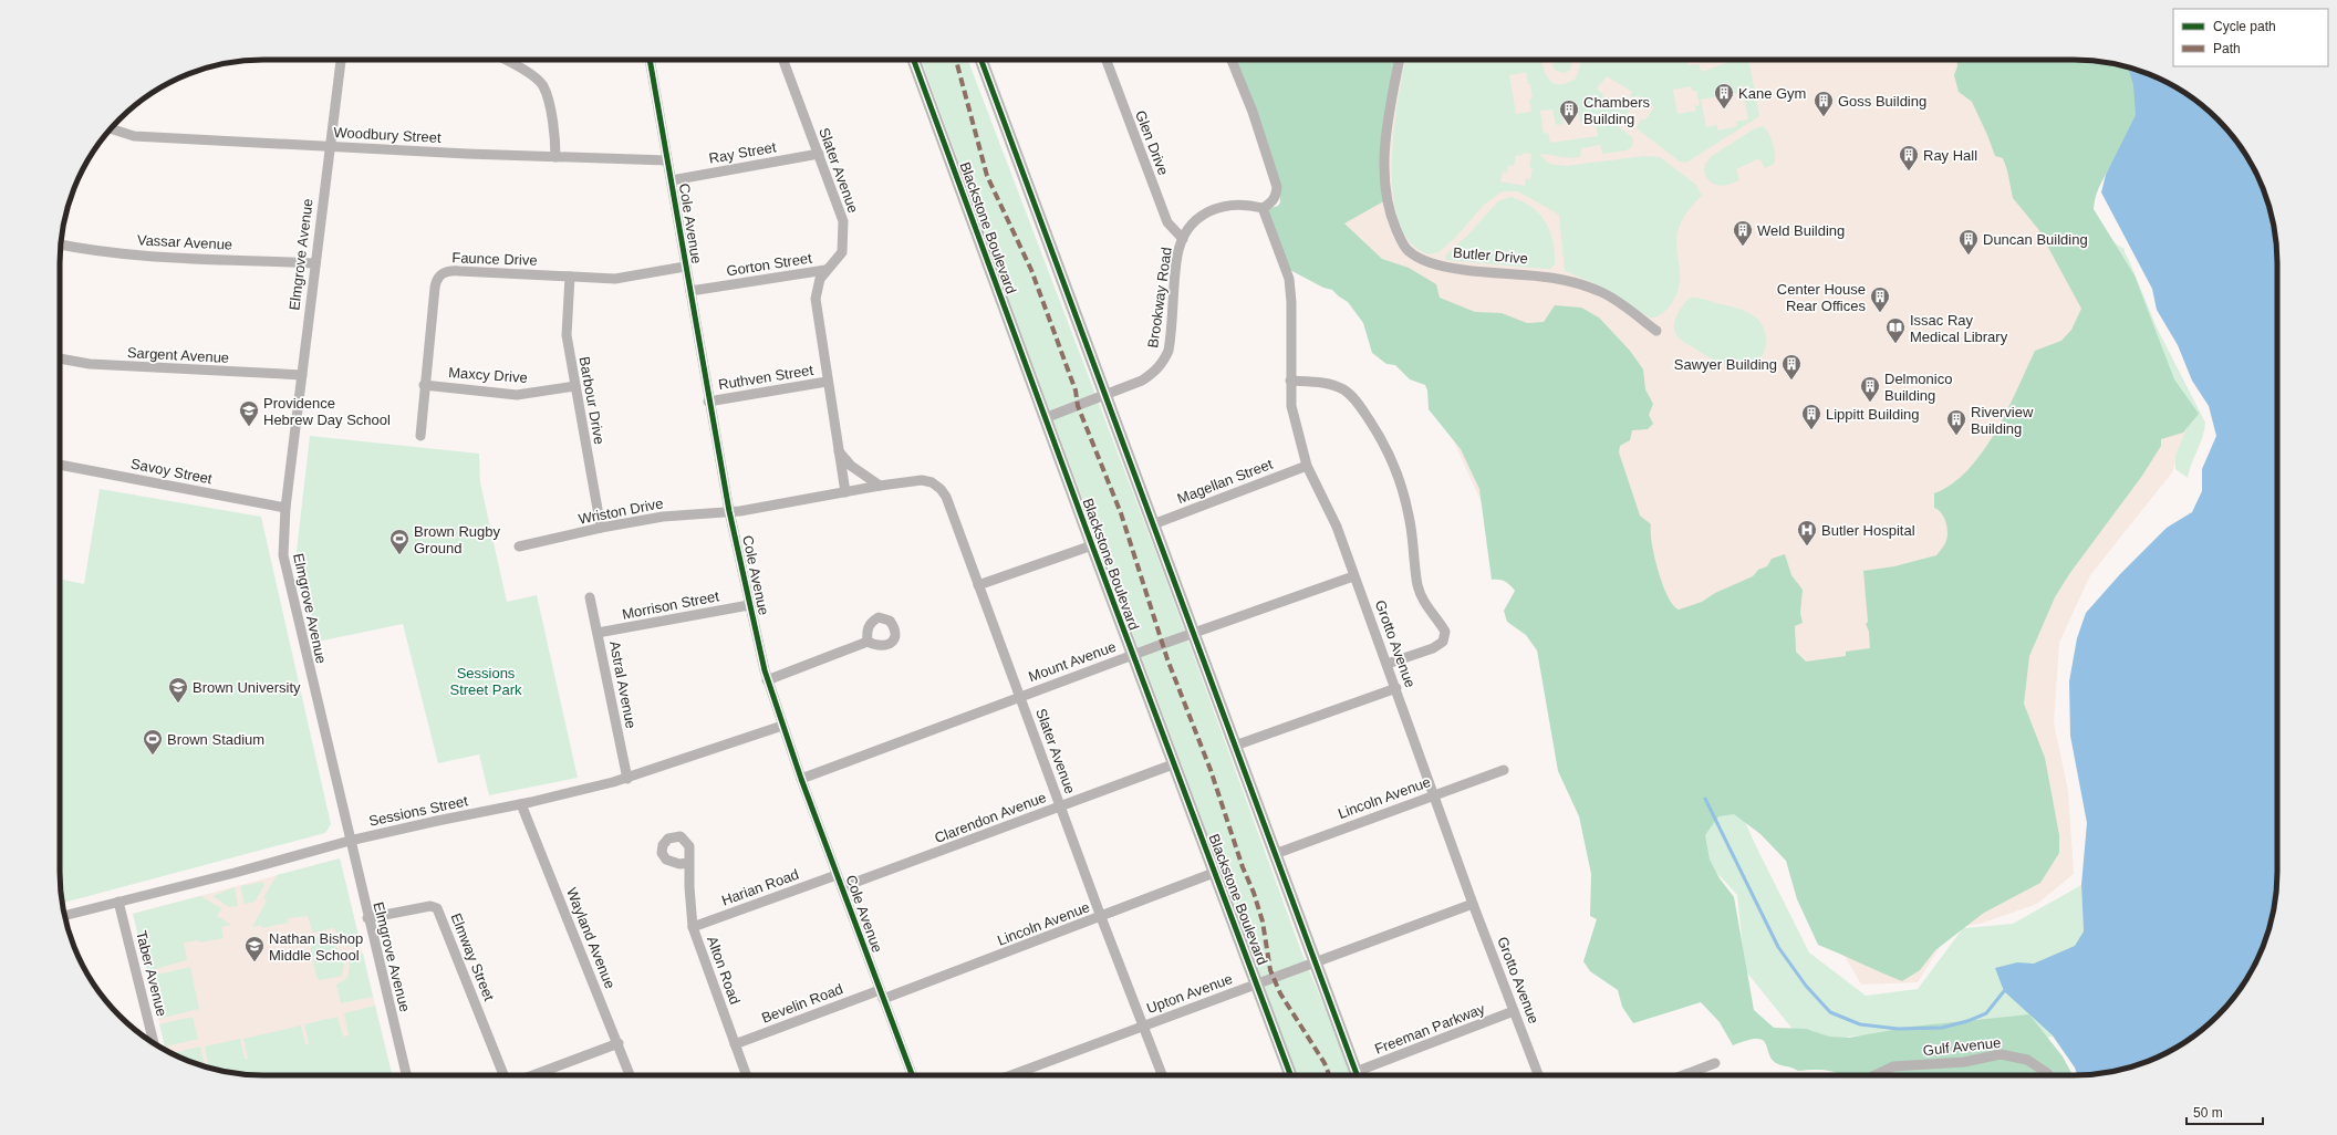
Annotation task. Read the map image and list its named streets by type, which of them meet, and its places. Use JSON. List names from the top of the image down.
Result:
{
  "streets": {
    "main road": ["Blackstone Boulevard"],
    "street": [
      "Woodbury Street",
      "Glen Drive",
      "Ray Street",
      "Slater Avenue",
      "Cole Avenue",
      "Vassar Avenue",
      "Elmgrove Avenue",
      "Butler Drive",
      "Faunce Drive",
      "Gorton Street",
      "Brookway Road",
      "Sargent Avenue",
      "Maxcy Drive",
      "Ruthven Street",
      "Barbour Drive",
      "Savoy Street",
      "Magellan Street",
      "Wriston Drive",
      "Morrison Street",
      "Grotto Avenue",
      "Mount Avenue",
      "Astral Avenue",
      "Lincoln Avenue",
      "Sessions Street",
      "Clarendon Avenue",
      "Harian Road",
      "Wayland Avenue",
      "Elmway Street",
      "Alton Road",
      "Taber Avenue",
      "Upton Avenue",
      "Bevelin Road",
      "Freeman Parkway",
      "Gulf Avenue"
    ]
  },
  "crossings": [
    ["Woodbury Street", "Cole Avenue"],
    ["Woodbury Street", "Elmgrove Avenue"],
    ["Glen Drive", "Brookway Road"],
    ["Ray Street", "Slater Avenue"],
    ["Ray Street", "Cole Avenue"],
    ["Slater Avenue", "Gorton Street"],
    ["Slater Avenue", "Ruthven Street"],
    ["Slater Avenue", "Wriston Drive"],
    ["Slater Avenue", "Mount Avenue"],
    ["Slater Avenue", "Lincoln Avenue"],
    ["Slater Avenue", "Clarendon Avenue"],
    ["Slater Avenue", "Upton Avenue"],
    ["Cole Avenue", "Faunce Drive"],
    ["Cole Avenue", "Gorton Street"],
    ["Cole Avenue", "Ruthven Street"],
    ["Cole Avenue", "Wriston Drive"],
    ["Cole Avenue", "Morrison Street"],
    ["Cole Avenue", "Mount Avenue"],
    ["Cole Avenue", "Lincoln Avenue"],
    ["Cole Avenue", "Sessions Street"],
    ["Cole Avenue", "Clarendon Avenue"],
    ["Cole Avenue", "Harian Road"],
    ["Cole Avenue", "Bevelin Road"],
    ["Blackstone Boulevard", "Brookway Road"],
    ["Blackstone Boulevard", "Mount Avenue"],
    ["Blackstone Boulevard", "Lincoln Avenue"],
    ["Blackstone Boulevard", "Clarendon Avenue"],
    ["Blackstone Boulevard", "Upton Avenue"],
    ["Vassar Avenue", "Elmgrove Avenue"],
    ["Elmgrove Avenue", "Sargent Avenue"],
    ["Elmgrove Avenue", "Savoy Street"],
    ["Elmgrove Avenue", "Sessions Street"],
    ["Elmgrove Avenue", "Elmway Street"],
    ["Faunce Drive", "Maxcy Drive"],
    ["Faunce Drive", "Barbour Drive"],
    ["Brookway Road", "Grotto Avenue"],
    ["Maxcy Drive", "Barbour Drive"],
    ["Barbour Drive", "Wriston Drive"],
    ["Magellan Street", "Grotto Avenue"],
    ["Morrison Street", "Astral Avenue"],
    ["Grotto Avenue", "Mount Avenue"],
    ["Grotto Avenue", "Lincoln Avenue"],
    ["Grotto Avenue", "Upton Avenue"],
    ["Grotto Avenue", "Freeman Parkway"],
    ["Astral Avenue", "Sessions Street"],
    ["Lincoln Avenue", "Bevelin Road"],
    ["Sessions Street", "Wayland Avenue"],
    ["Sessions Street", "Taber Avenue"],
    ["Harian Road", "Alton Road"],
    ["Alton Road", "Bevelin Road"]
  ],
  "parks": ["Sessions Street Park"],
  "places": {
    "building": [
      "Kane Gym",
      "Goss Building",
      "Chambers Building",
      "Ray Hall",
      "Weld Building",
      "Duncan Building",
      "Center House Rear Offices",
      "Sawyer Building",
      "Delmonico Building",
      "Lippitt Building",
      "Riverview Building"
    ],
    "library": ["Issac Ray Medical Library"],
    "school or university": ["Providence Hebrew Day School", "Brown University", "Nathan Bishop Middle School"],
    "hospital": ["Butler Hospital"],
    "sports": ["Brown Rugby Ground", "Brown Stadium"]
  },
  "legend": ["Cycle path", "Path"],
  "scale_bar": "50 m"
}
